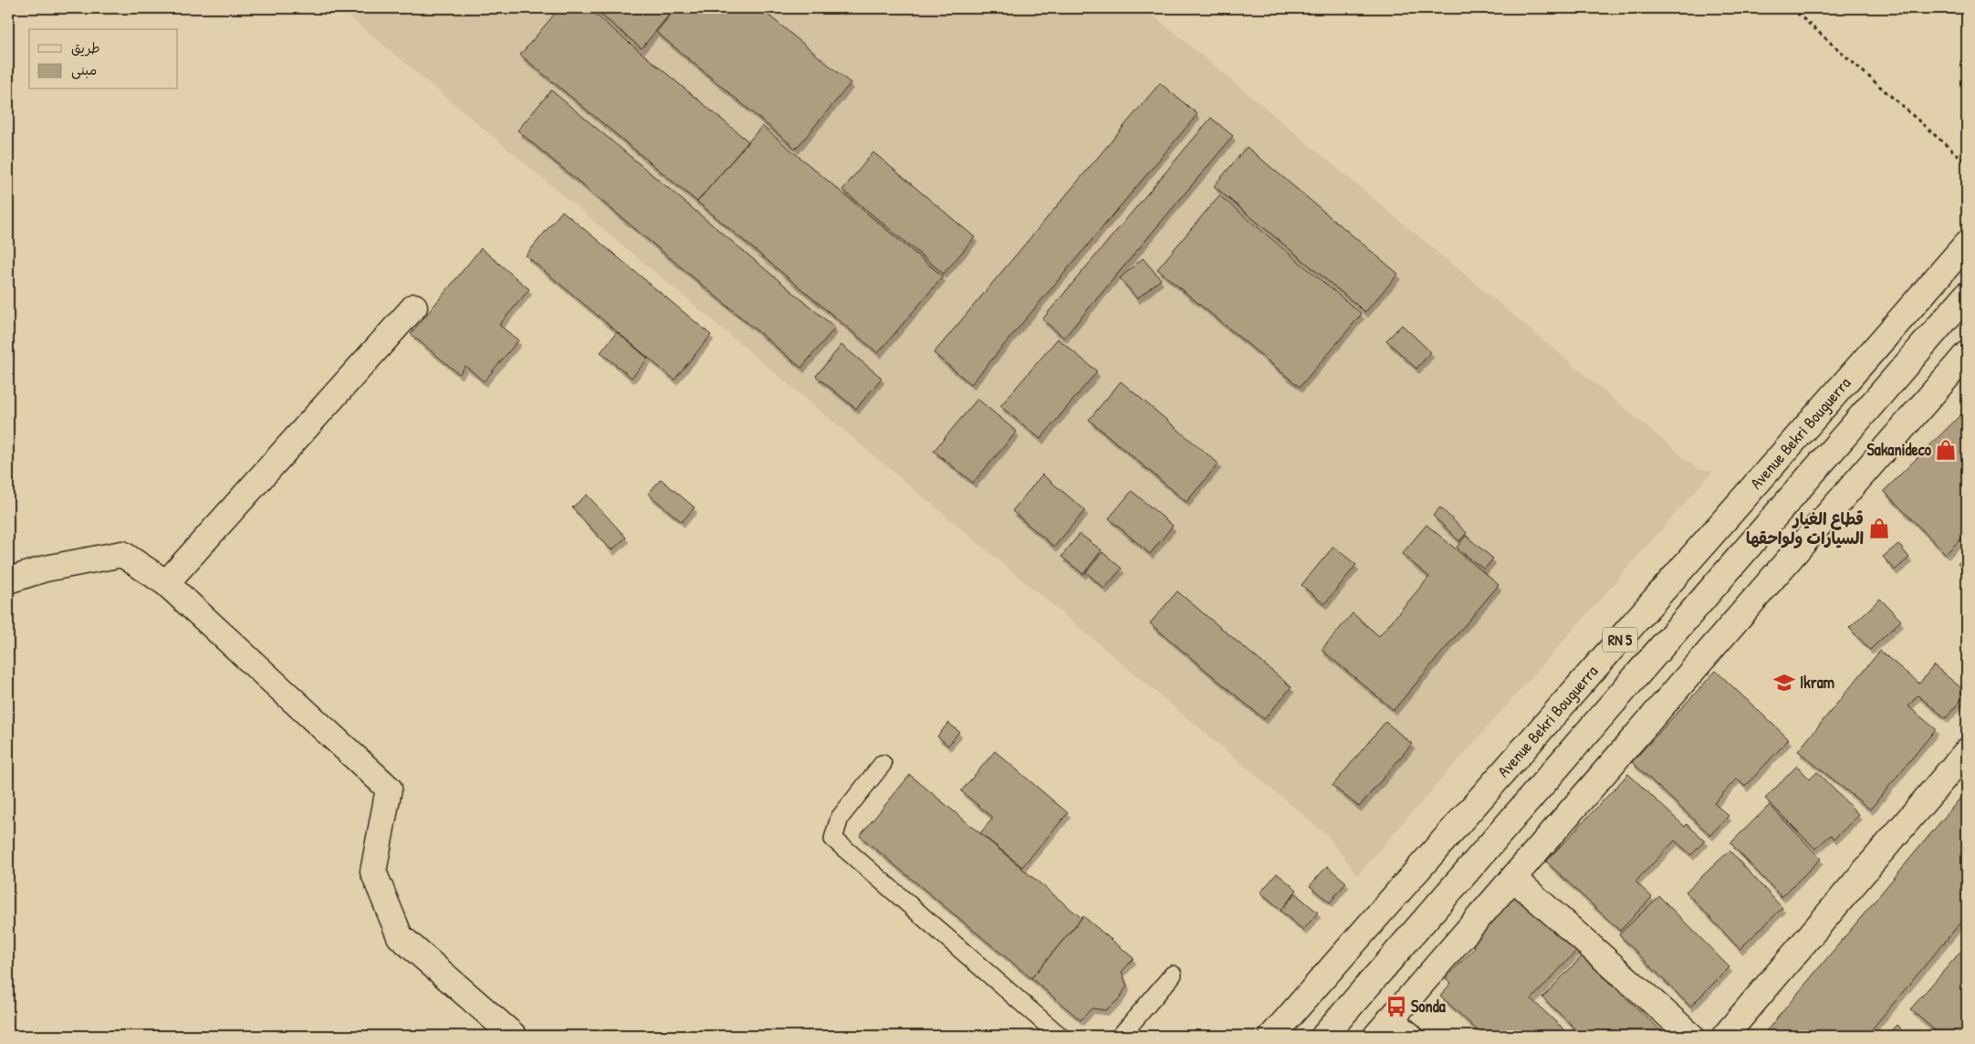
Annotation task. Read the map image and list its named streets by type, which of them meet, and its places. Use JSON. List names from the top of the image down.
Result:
{
  "streets": {
    "main road": ["Avenue Bekri Bouguerra", "RN 5"]
  },
  "places": {
    "shop": ["Sakanideco", "قطاع الغيار السيارات ولواحقها"],
    "school or university": ["Ikram"],
    "bus stop": ["Sonda"]
  },
  "legend": ["طريق", "مبنى"]
}
